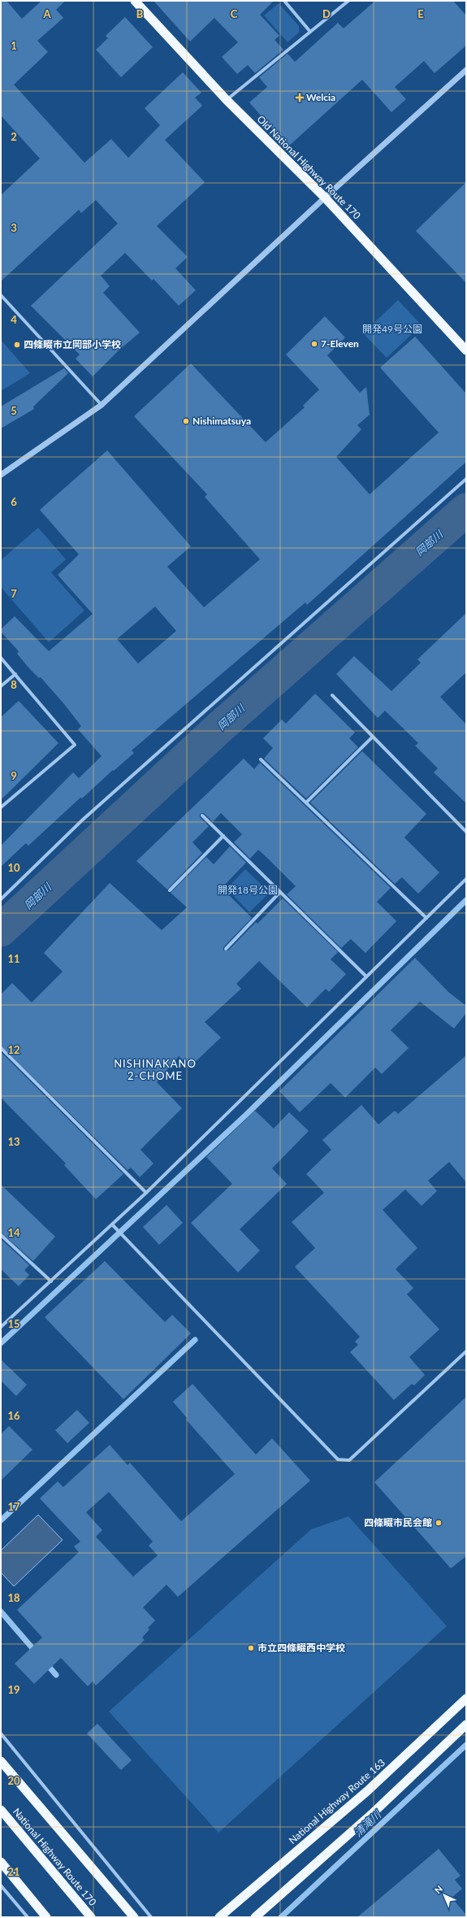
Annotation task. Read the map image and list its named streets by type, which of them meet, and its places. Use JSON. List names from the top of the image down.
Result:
{
  "streets": {
    "highway": ["Old National Highway Route 170", "National Highway Route 163", "National Highway Route 170"]
  },
  "districts": ["NISHINAKANO 2-CHOME"],
  "water": ["岡部川", "清滝川"],
  "parks": ["開発49号公園", "開発18号公園"],
  "places": {
    "health": ["Welcia"],
    "other": [
      "7-Eleven",
      "四條畷市立岡部小学校",
      "Nishimatsuya",
      "四條畷市民会館",
      "市立四條畷西中学校"
    ]
  },
  "north": "top left",
  "grid": {
    "columns": [
      "A",
      "B",
      "C",
      "D",
      "E"
    ],
    "rows": [
      "1",
      "2",
      "3",
      "4",
      "5",
      "6",
      "7",
      "8",
      "9",
      "10",
      "11",
      "12",
      "13",
      "14",
      "15",
      "16",
      "17",
      "18",
      "19",
      "20",
      "21"
    ]
  }
}
